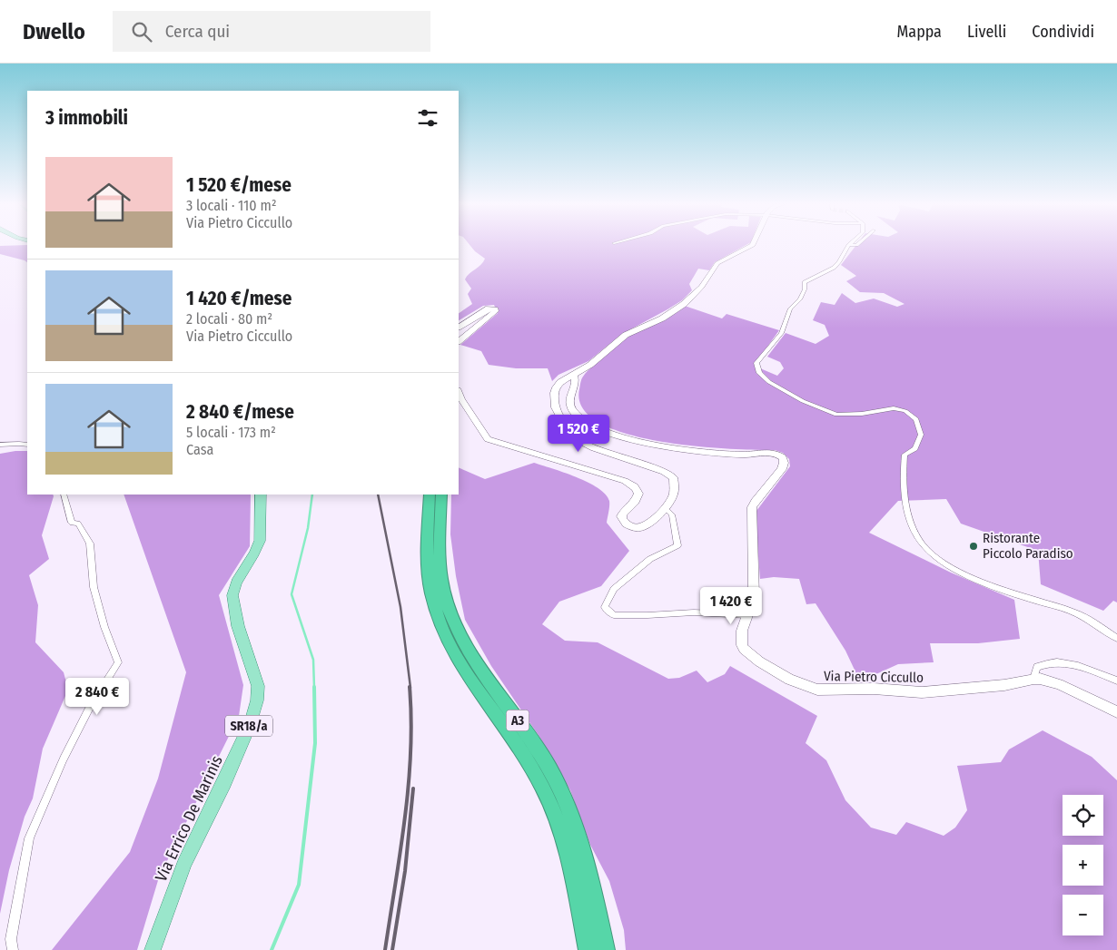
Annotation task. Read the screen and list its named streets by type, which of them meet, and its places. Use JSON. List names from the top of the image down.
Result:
{
  "streets": {
    "highway": ["A3"],
    "main road": ["SR18/a", "Via Errico De Marinis"],
    "street": ["Via Pietro Ciccullo"]
  },
  "places": ["Ristorante Piccolo Paradiso"],
  "page": {
    "header": "Dwello",
    "search": "Cerca qui",
    "nav": ["Mappa", "Livelli", "Condividi"],
    "heading": "3 immobili",
    "list": [
      {
        "name": "1 520 €/mese",
        "note": "3 locali · 110 m² · Via Pietro Ciccullo"
      },
      {
        "name": "1 420 €/mese",
        "note": "2 locali · 80 m² · Via Pietro Ciccullo"
      },
      {
        "name": "2 840 €/mese",
        "note": "5 locali · 173 m² · Casa"
      }
    ],
    "price": ["1 520 €", "1 420 €", "2 840 €"],
    "map_buttons": ["+", "−"]
  }
}
